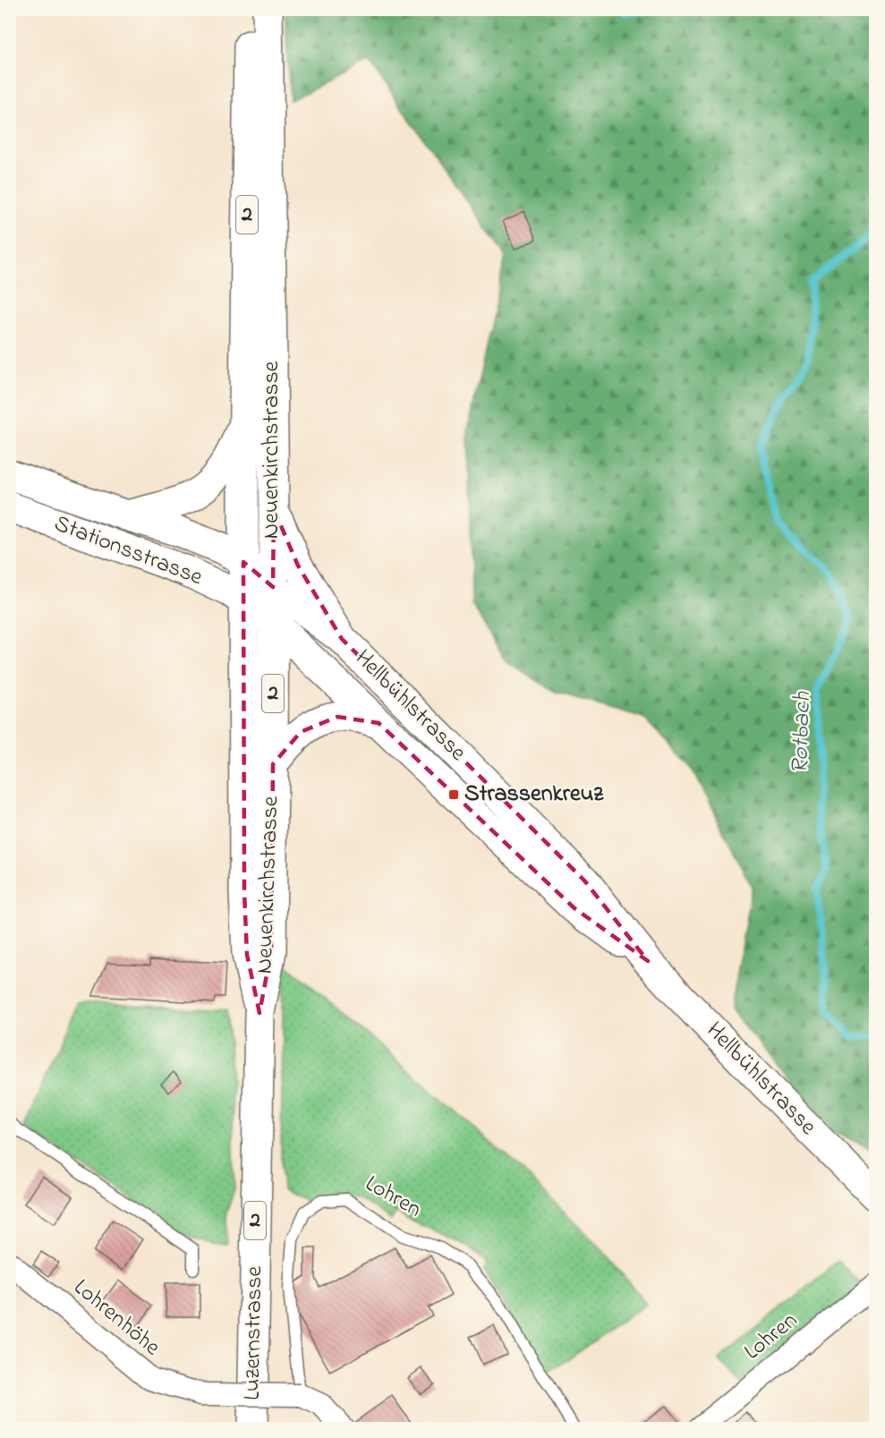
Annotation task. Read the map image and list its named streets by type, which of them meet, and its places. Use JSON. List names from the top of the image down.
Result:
{
  "streets": {
    "main road": [
      "2",
      "Neuenkirchstrasse",
      "Stationsstrasse",
      "Hellbühlstrasse",
      "Luzernstrasse"
    ],
    "street": ["Lohren", "Lohrenhöhe"]
  },
  "crossings": [
    ["Neuenkirchstrasse", "Stationsstrasse"],
    ["Neuenkirchstrasse", "Hellbühlstrasse"],
    ["Neuenkirchstrasse", "Luzernstrasse"],
    ["Stationsstrasse", "Hellbühlstrasse"],
    ["Lohren", "Lohrenhöhe"]
  ],
  "water": ["Rotbach"],
  "places": {
    "transit": ["Strassenkreuz"]
  }
}
